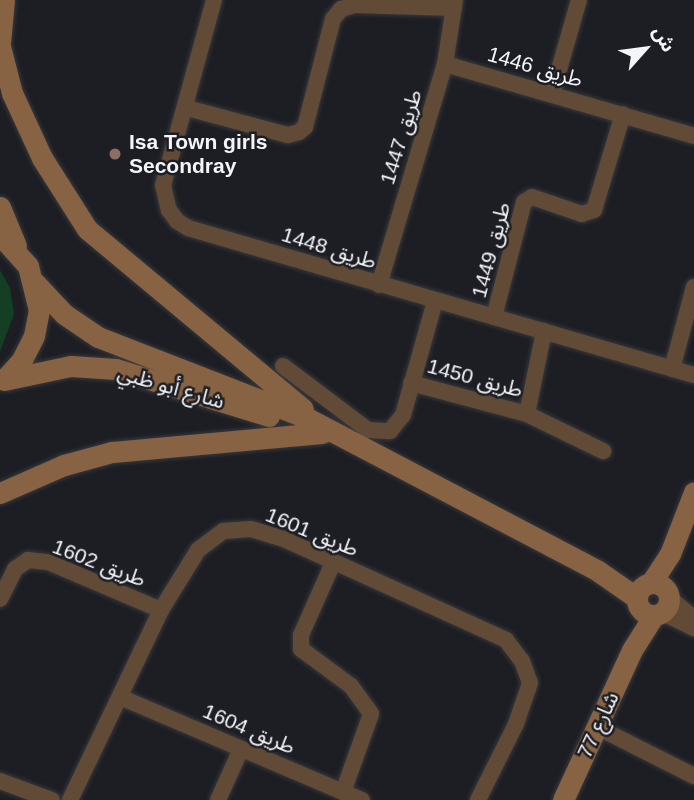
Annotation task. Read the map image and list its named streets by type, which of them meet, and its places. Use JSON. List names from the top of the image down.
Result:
{
  "streets": {
    "street": [
      "طريق 1446",
      "طريق 1447",
      "طريق 1448",
      "طريق 1449",
      "طريق 1450",
      "شارع أبو ظبي",
      "طريق 1601",
      "طريق 1602",
      "شارع 77",
      "طريق 1604"
    ]
  },
  "crossings": [
    ["طريق 1446", "طريق 1447"],
    ["طريق 1446", "طريق 1449"],
    ["طريق 1447", "طريق 1448"],
    ["طريق 1448", "طريق 1449"],
    ["طريق 1448", "طريق 1450"],
    ["شارع أبو ظبي", "شارع 77"],
    ["طريق 1601", "طريق 1602"],
    ["طريق 1601", "طريق 1604"]
  ],
  "places": ["Isa Town girls Secondray"],
  "north": "top right"
}
